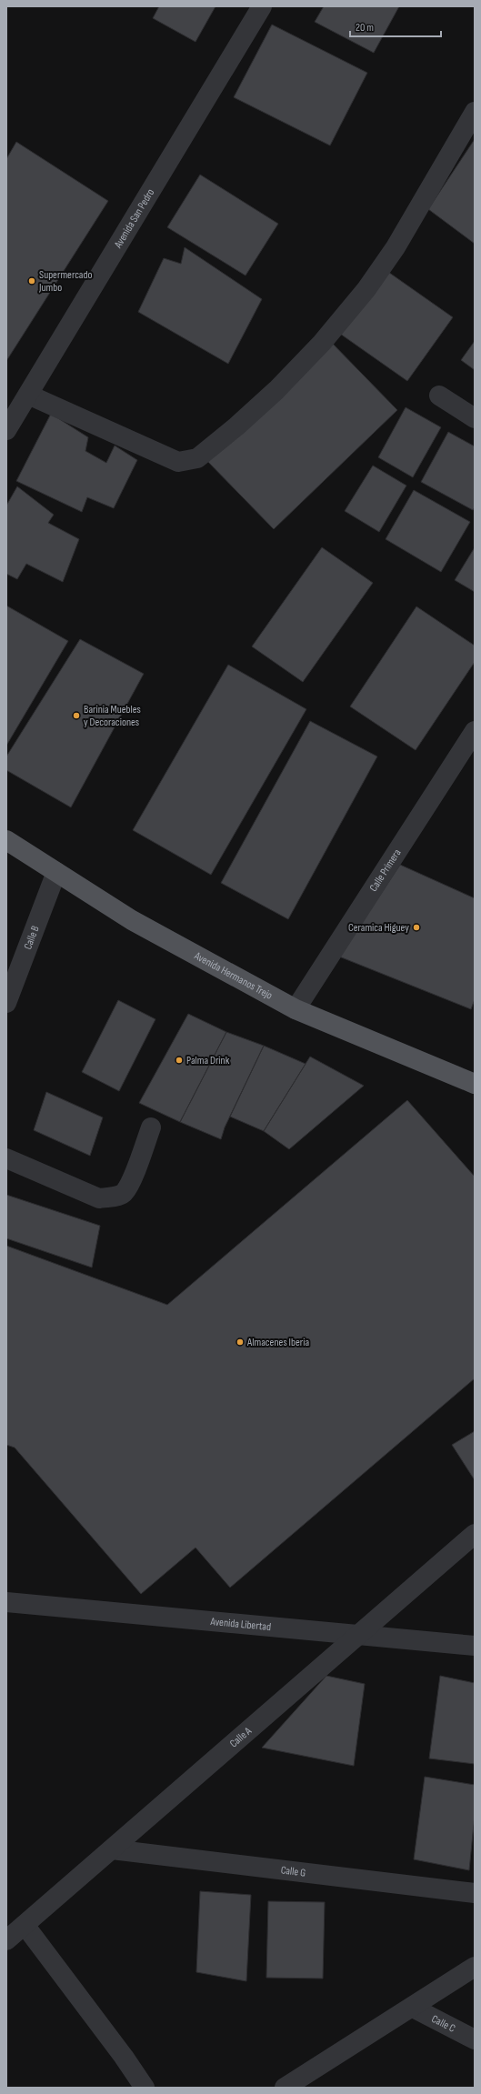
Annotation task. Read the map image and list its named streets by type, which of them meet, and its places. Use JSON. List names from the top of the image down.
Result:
{
  "streets": {
    "main road": ["Avenida Hermanos Trejo"],
    "street": [
      "Avenida San Pedro",
      "Calle Primera",
      "Calle B",
      "Avenida Libertad",
      "Calle A",
      "Calle G",
      "Calle C"
    ]
  },
  "crossings": [
    ["Calle Primera", "Avenida Hermanos Trejo"],
    ["Calle B", "Avenida Hermanos Trejo"],
    ["Avenida Libertad", "Calle A"],
    ["Calle A", "Calle G"]
  ],
  "places": [
    "Supermercado Jumbo",
    "Barinia Muebles y Decoraciones",
    "Ceramica Higuey",
    "Palma Drink",
    "Almacenes Iberia"
  ],
  "scale_bar": "20 m"
}
